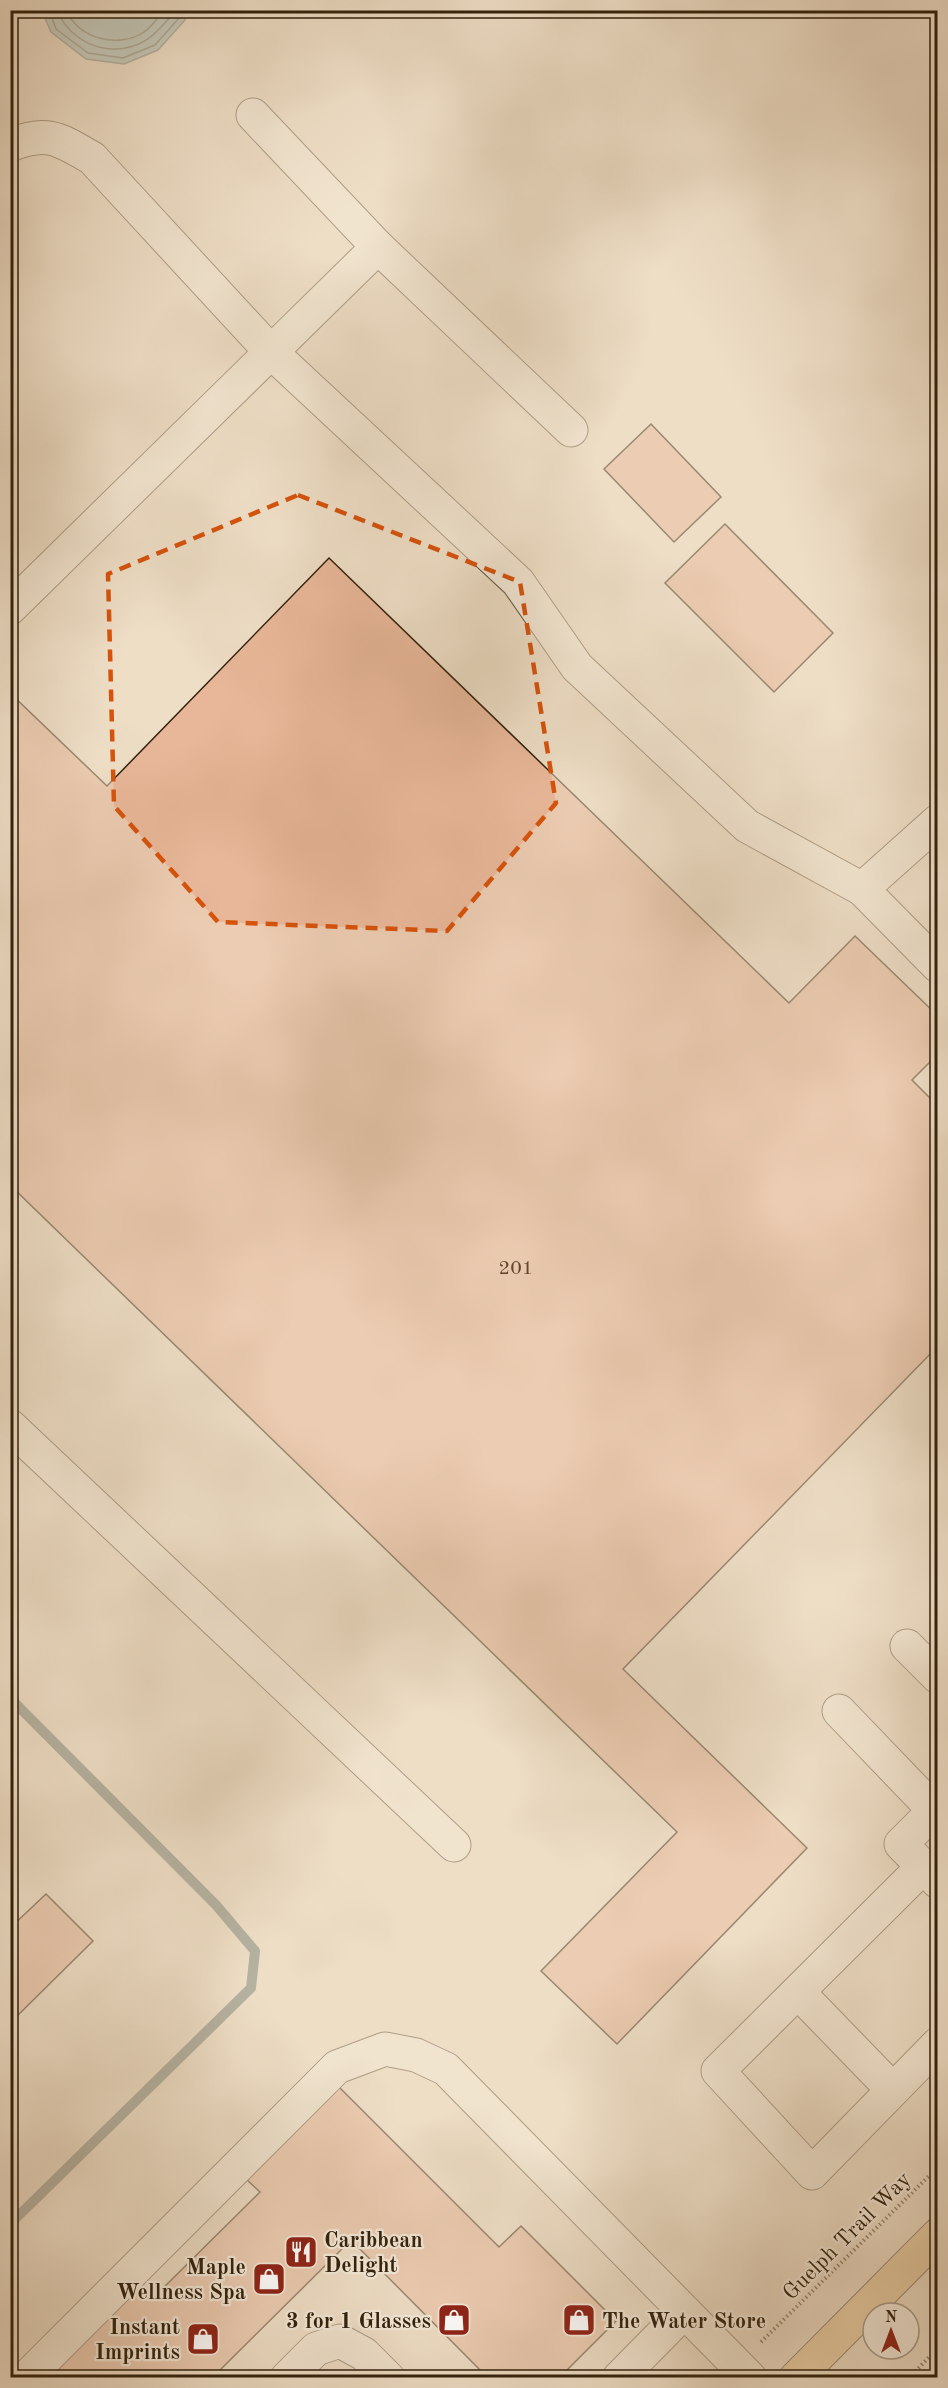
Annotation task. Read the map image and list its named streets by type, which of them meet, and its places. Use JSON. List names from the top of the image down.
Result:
{
  "streets": {
    "path": ["Guelph Trail Way"]
  },
  "places": {
    "restaurant": ["Caribbean Delight"],
    "shop": [
      "Maple Wellness Spa",
      "3 for 1 Glasses",
      "The Water Store",
      "Instant Imprints"
    ]
  },
  "house_numbers": ["201"],
  "north": "top"
}
